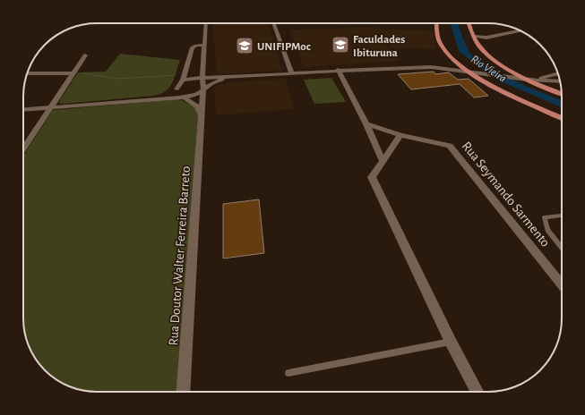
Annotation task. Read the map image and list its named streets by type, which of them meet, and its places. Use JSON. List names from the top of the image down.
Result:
{
  "streets": {
    "street": ["Rua Seymando Sarmento", "Rua Doutor Walter Ferreira Barreto"]
  },
  "water": ["Rio Vieira"],
  "places": {
    "school or university": ["Faculdades Ibituruna", "UNIFIPMoc"]
  }
}
